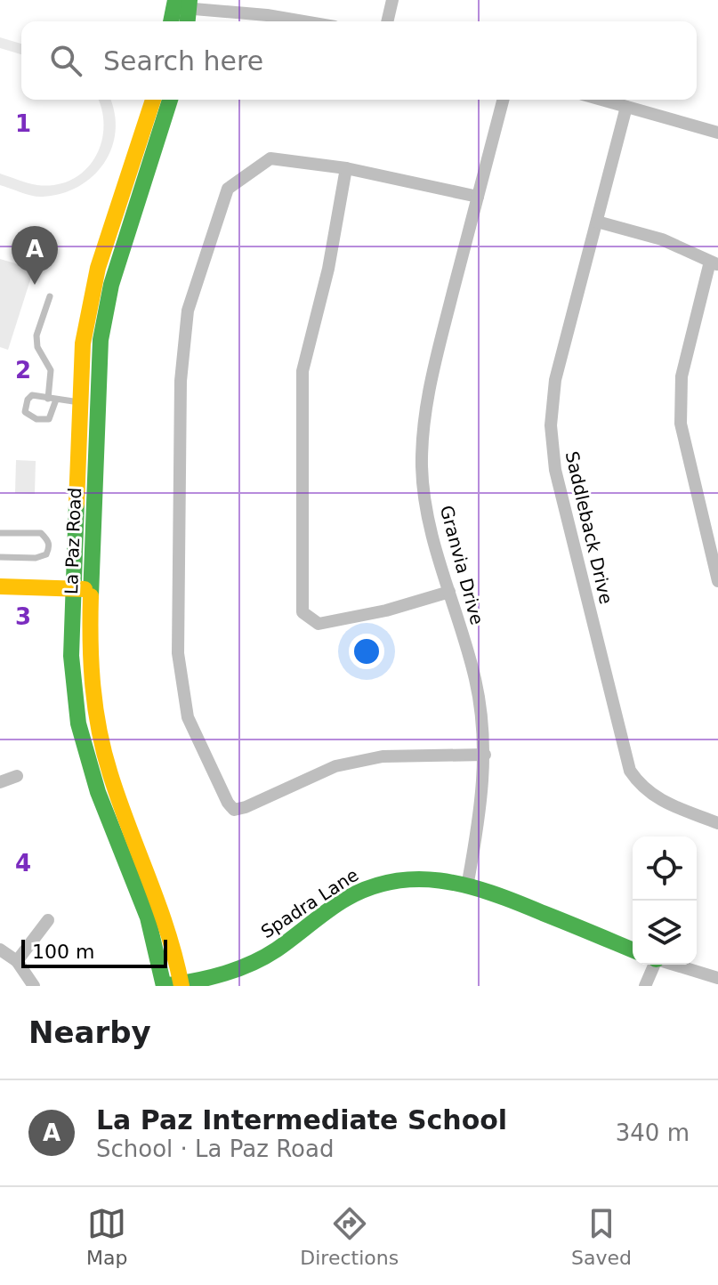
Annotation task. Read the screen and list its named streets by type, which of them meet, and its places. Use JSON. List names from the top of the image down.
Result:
{
  "streets": {
    "main road": ["La Paz Road", "Spadra Lane"],
    "street": ["Saddleback Drive", "Granvia Drive"]
  },
  "crossings": [
    ["La Paz Road", "Spadra Lane"],
    ["Granvia Drive", "Spadra Lane"]
  ],
  "scale_bar": "100 m",
  "page": {
    "search": "Search here",
    "pins": "A",
    "scale": "100 m",
    "heading": "Nearby",
    "list": [
      {
        "mark": "A",
        "name": "La Paz Intermediate School",
        "note": "School · La Paz Road",
        "value": "340 m"
      }
    ],
    "nav": ["Map", "Directions", "Saved"]
  },
  "grid": {
    "rows": [
      "1",
      "2",
      "3",
      "4"
    ]
  }
}
